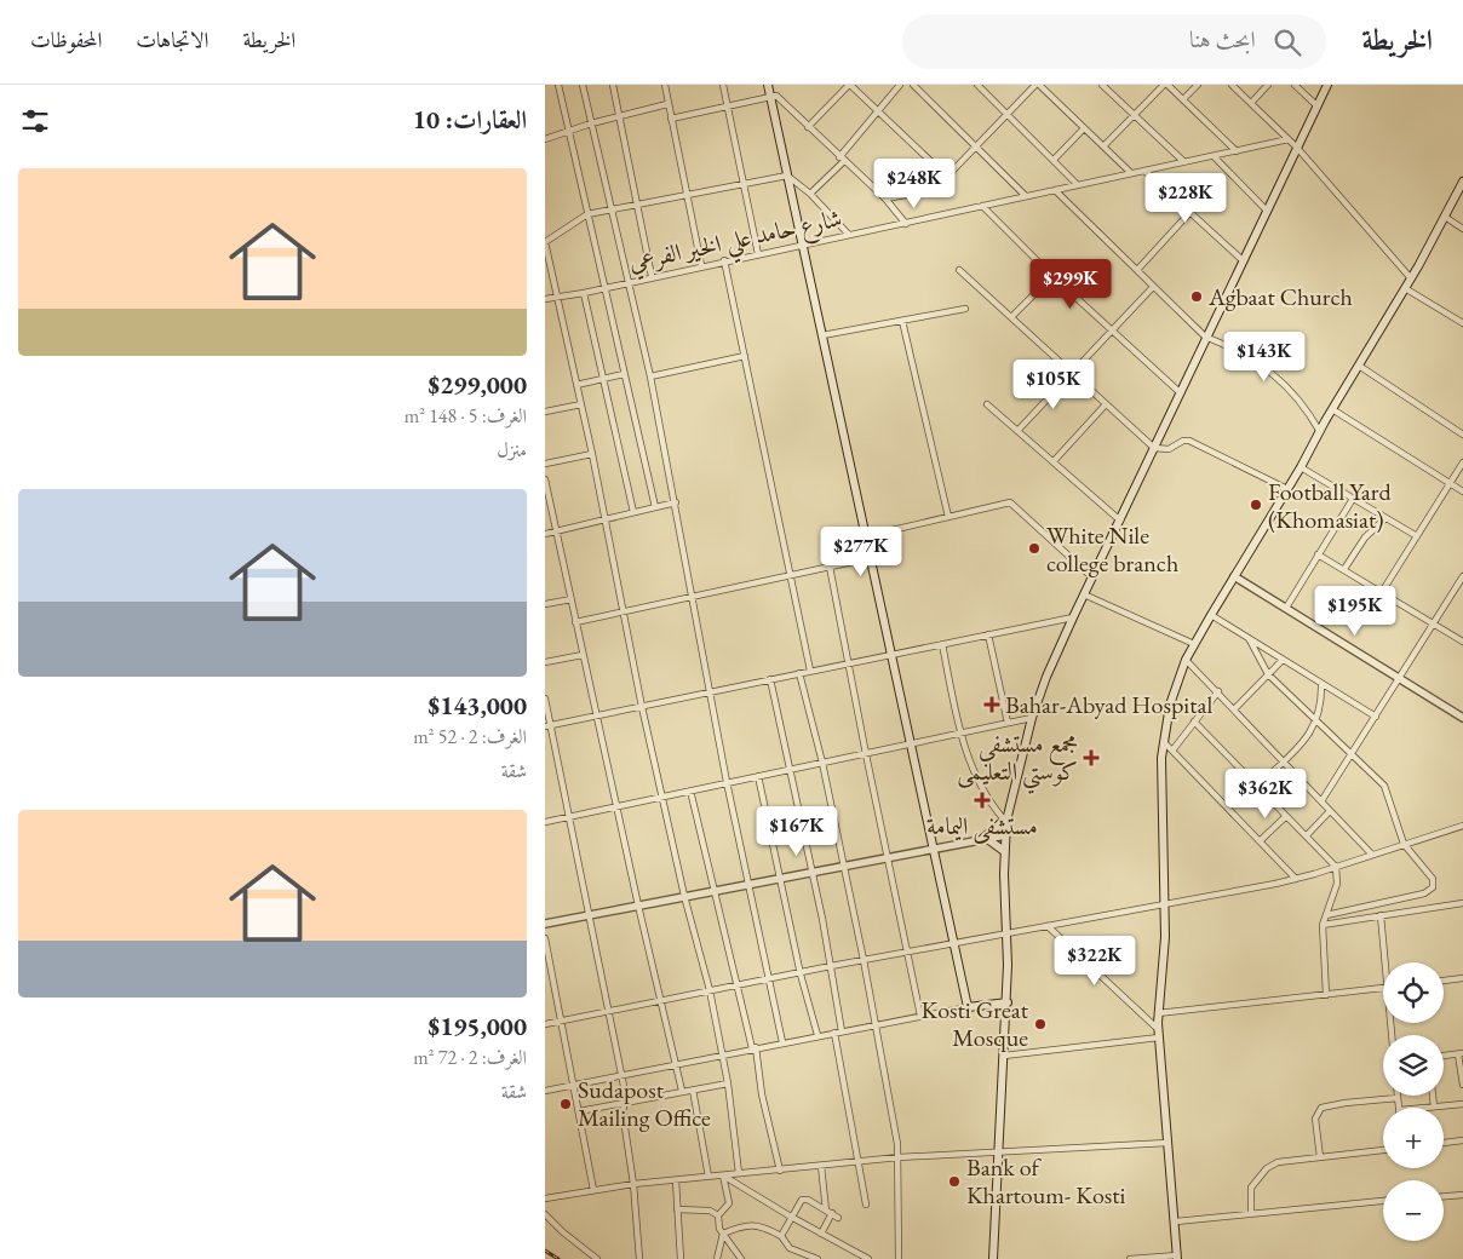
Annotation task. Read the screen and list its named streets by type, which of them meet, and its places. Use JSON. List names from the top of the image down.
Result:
{
  "streets": {
    "street": ["شارع حامد علي الخير الفرعي"]
  },
  "places": {
    "other": [
      "Agbaat Church",
      "Football Yard (Khomasiat)",
      "White Nile college branch",
      "Kosti Great Mosque",
      "Sudapost Mailing Office",
      "Bank of Khartoum- Kosti"
    ],
    "health": ["Bahar-Abyad Hospital", "مجمع مستشفي كوستي التعليمى", "مستشفى اليمامة"]
  },
  "page": {
    "header": "الخريطة",
    "search": "ابحث هنا",
    "nav": ["الخريطة", "الاتجاهات", "المحفوظات"],
    "heading": "العقارات: 10",
    "list": [
      {
        "name": "$299,000",
        "note": "الغرف: 5 · 148 m² · منزل"
      },
      {
        "name": "$143,000",
        "note": "الغرف: 2 · 52 m² · شقة"
      },
      {
        "name": "$195,000",
        "note": "الغرف: 2 · 72 m² · شقة"
      }
    ],
    "price": [
      "$248K",
      "$228K",
      "$299K",
      "$143K",
      "$105K",
      "$277K",
      "$195K",
      "$362K",
      "$167K",
      "$322K"
    ],
    "map_buttons": ["+", "−"]
  }
}
